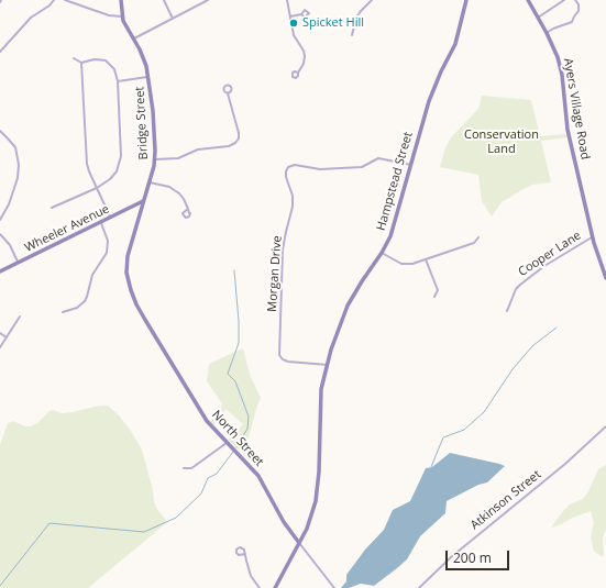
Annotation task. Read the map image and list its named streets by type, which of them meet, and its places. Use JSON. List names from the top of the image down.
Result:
{
  "streets": {
    "main road": [
      "Ayers Village Road",
      "Bridge Street",
      "Hampstead Street",
      "Wheeler Avenue",
      "North Street"
    ],
    "street": ["Cooper Lane", "Morgan Drive", "Atkinson Street"]
  },
  "crossings": [
    ["Ayers Village Road", "Cooper Lane"],
    ["Bridge Street", "Wheeler Avenue"],
    ["Bridge Street", "North Street"],
    ["Hampstead Street", "Morgan Drive"],
    ["Hampstead Street", "North Street"]
  ],
  "parks": ["Conservation Land"],
  "places": ["Spicket Hill"],
  "scale_bar": "200 m"
}
